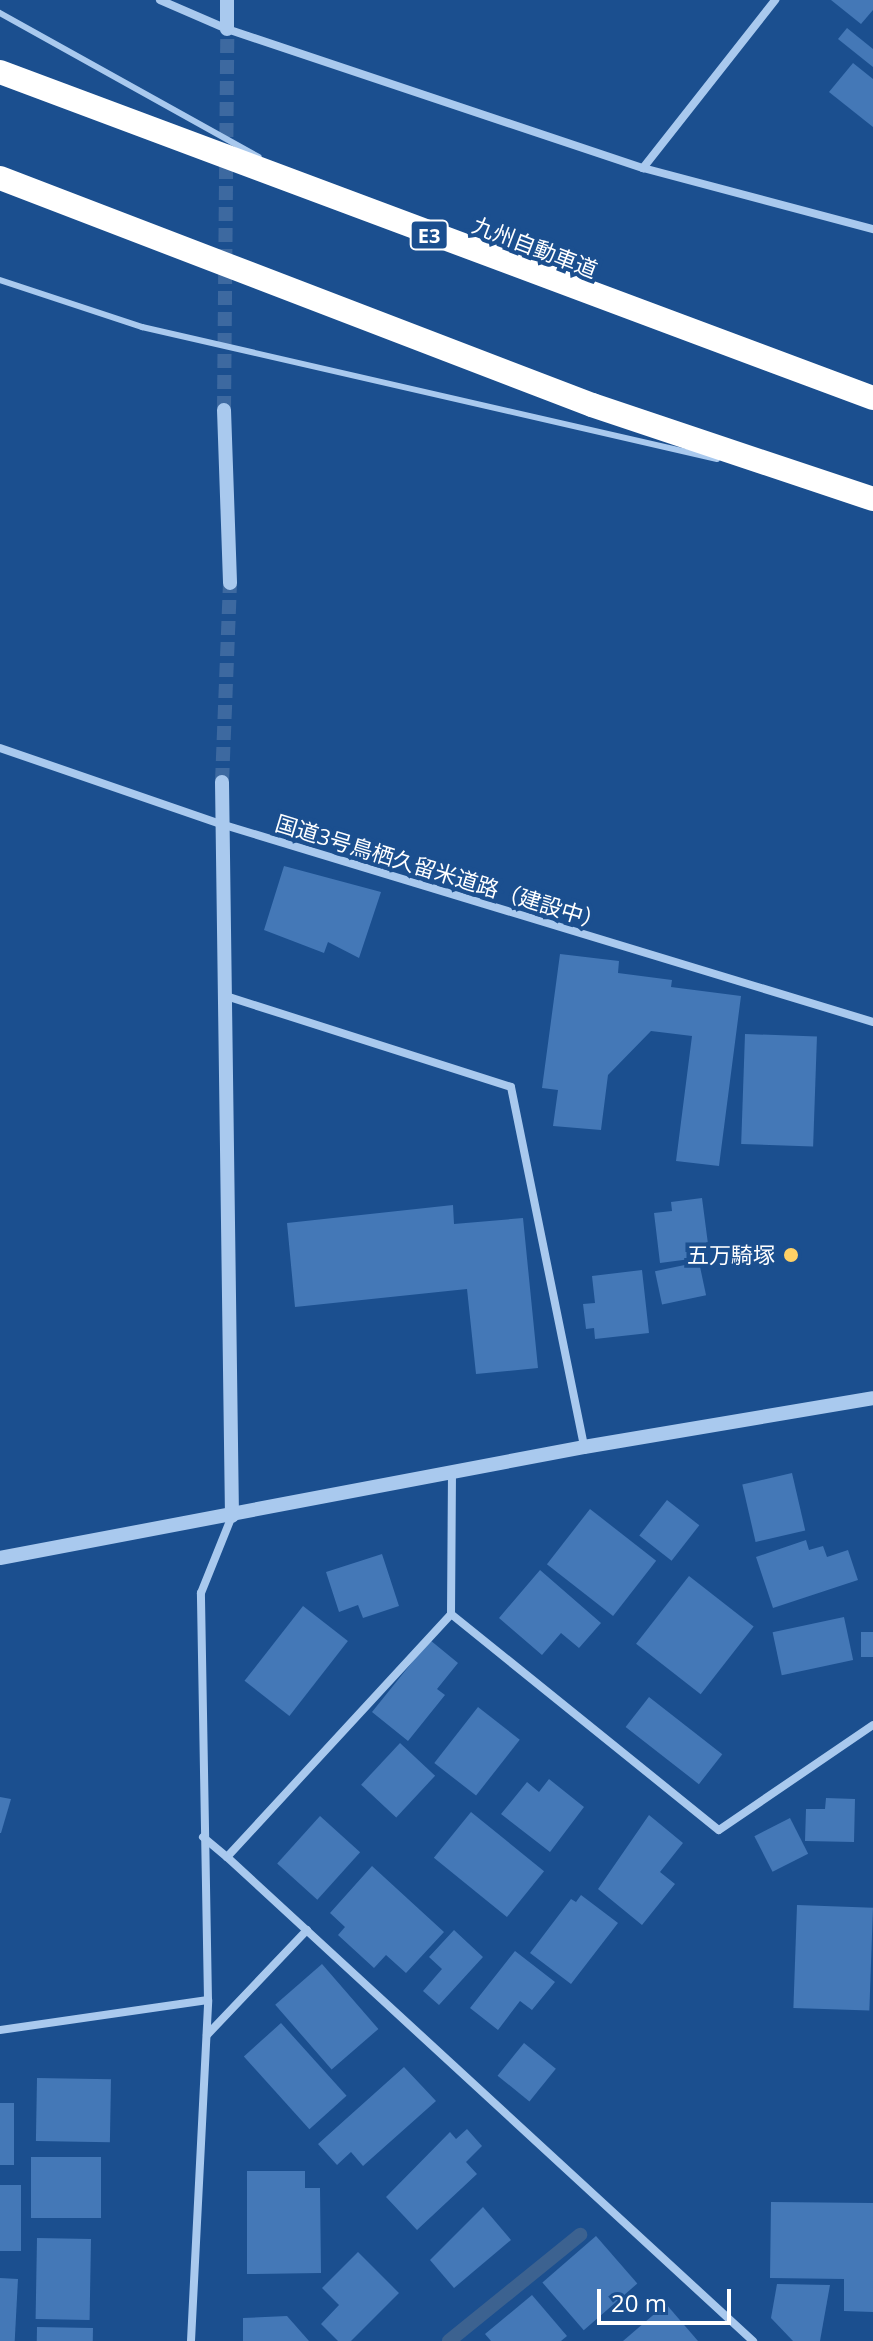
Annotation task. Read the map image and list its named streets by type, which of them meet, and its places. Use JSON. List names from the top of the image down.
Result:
{
  "streets": {
    "highway": ["E3", "九州自動車道"],
    "street": ["国道3号鳥栖久留米道路（建設中）"]
  },
  "places": ["五万騎塚"],
  "scale_bar": "20 m"
}
